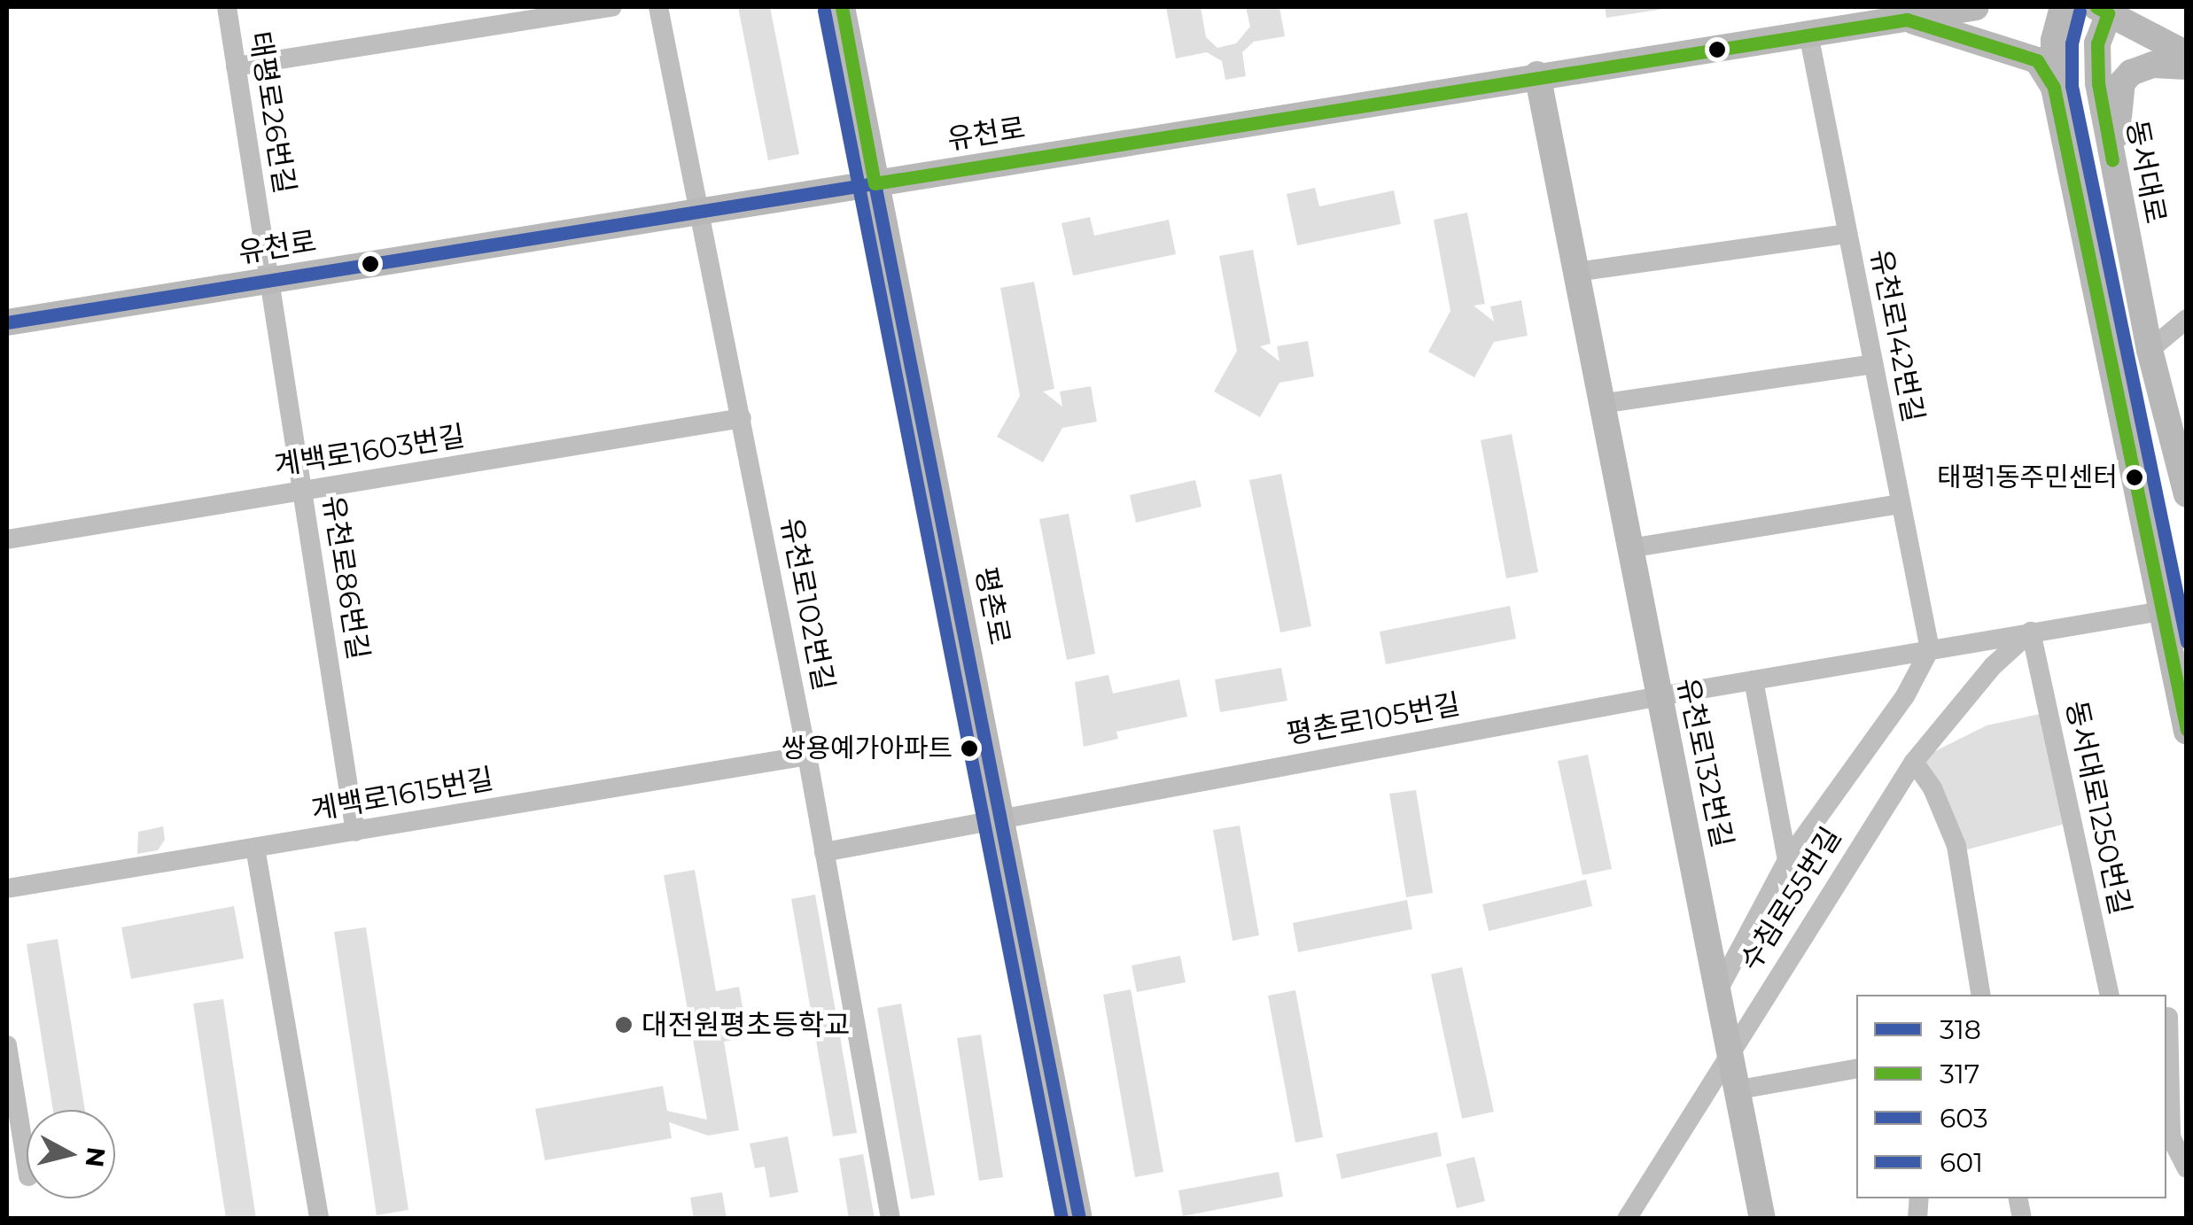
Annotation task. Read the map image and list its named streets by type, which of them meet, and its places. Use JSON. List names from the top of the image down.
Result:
{
  "streets": {
    "main road": [
      "유천로",
      "동서대로",
      "평촌로",
      "유천로132번길"
    ],
    "street": [
      "태평로26번길",
      "유천로142번길",
      "계백로1603번길",
      "유천로86번길",
      "유천로102번길",
      "평촌로105번길",
      "계백로1615번길",
      "동서대로1250번길",
      "수침로55번길"
    ]
  },
  "crossings": [
    ["태평로26번길", "유천로"],
    ["태평로26번길", "유천로86번길"],
    ["유천로", "유천로142번길"],
    ["유천로", "유천로86번길"],
    ["유천로", "유천로102번길"],
    ["유천로", "평촌로"],
    ["유천로", "유천로132번길"],
    ["유천로142번길", "평촌로105번길"],
    ["계백로1603번길", "유천로86번길"],
    ["계백로1603번길", "유천로102번길"],
    ["유천로86번길", "계백로1615번길"],
    ["유천로102번길", "평촌로105번길"],
    ["유천로102번길", "계백로1615번길"],
    ["평촌로", "평촌로105번길"],
    ["평촌로105번길", "유천로132번길"],
    ["평촌로105번길", "동서대로1250번길"],
    ["평촌로105번길", "수침로55번길"],
    ["유천로132번길", "수침로55번길"],
    ["동서대로1250번길", "수침로55번길"]
  ],
  "places": ["태평1동주민센터", "쌍용예가아파트", "대전원평초등학교"],
  "lines": [
    "transit line 317",
    "transit line 603",
    "transit line 601",
    "transit line 318"
  ],
  "legend": [
    "318",
    "317",
    "603",
    "601"
  ],
  "north": "right"
}
